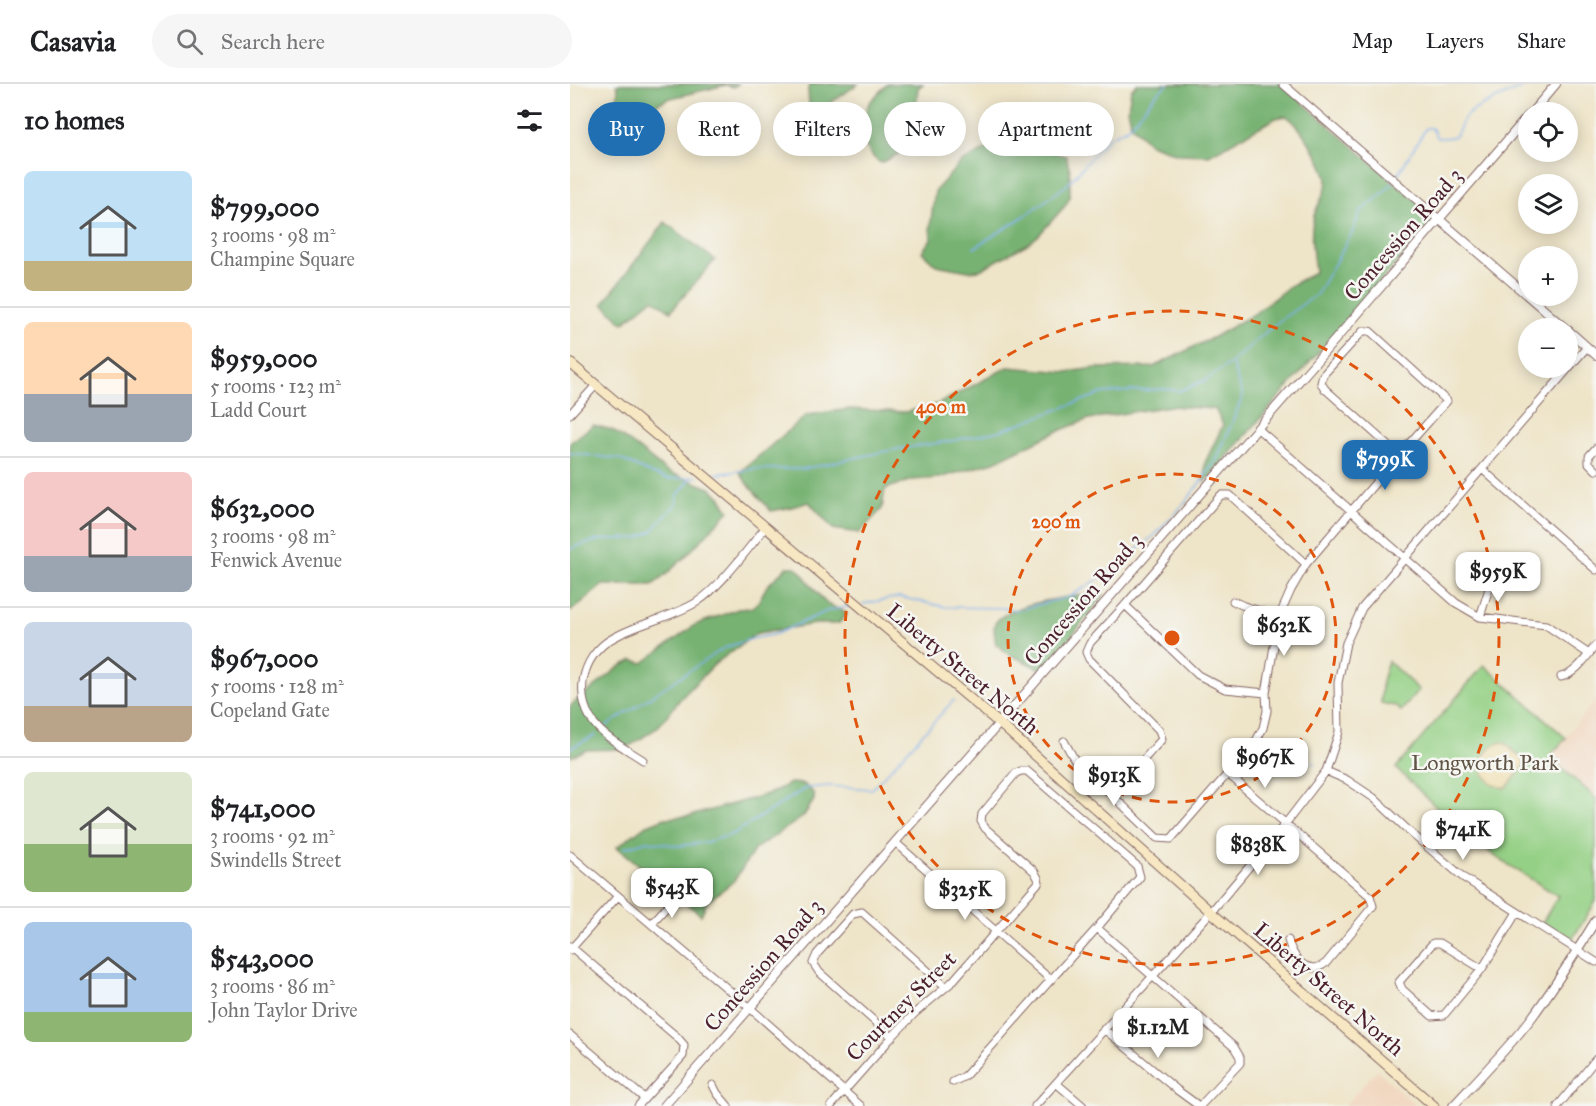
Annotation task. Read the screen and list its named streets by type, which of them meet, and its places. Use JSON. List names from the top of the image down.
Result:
{
  "streets": {
    "main road": ["Liberty Street North"],
    "street": ["Concession Road 3", "Courtney Street"]
  },
  "crossings": [
    ["Concession Road 3", "Liberty Street North"]
  ],
  "parks": ["Longworth Park"],
  "page": {
    "header": "Casavia",
    "search": "Search here",
    "nav": ["Map", "Layers", "Share"],
    "heading": "10 homes",
    "map_buttons": ["+", "−"],
    "chip": [
      "Buy",
      "Rent",
      "Filters",
      "New",
      "Apartment"
    ],
    "list": [
      {
        "name": "$799,000",
        "note": "3 rooms · 98 m² · Champine Square"
      },
      {
        "name": "$959,000",
        "note": "5 rooms · 123 m² · Ladd Court"
      },
      {
        "name": "$632,000",
        "note": "3 rooms · 98 m² · Fenwick Avenue"
      },
      {
        "name": "$967,000",
        "note": "5 rooms · 128 m² · Copeland Gate"
      },
      {
        "name": "$741,000",
        "note": "3 rooms · 92 m² · Swindells Street"
      },
      {
        "name": "$543,000",
        "note": "3 rooms · 86 m² · John Taylor Drive"
      }
    ],
    "price": [
      "$799K",
      "$959K",
      "$632K",
      "$967K",
      "$913K",
      "$741K",
      "$838K",
      "$543K",
      "$325K",
      "$1.12M"
    ]
  },
  "rings": ["400 m", "200 m"]
}
